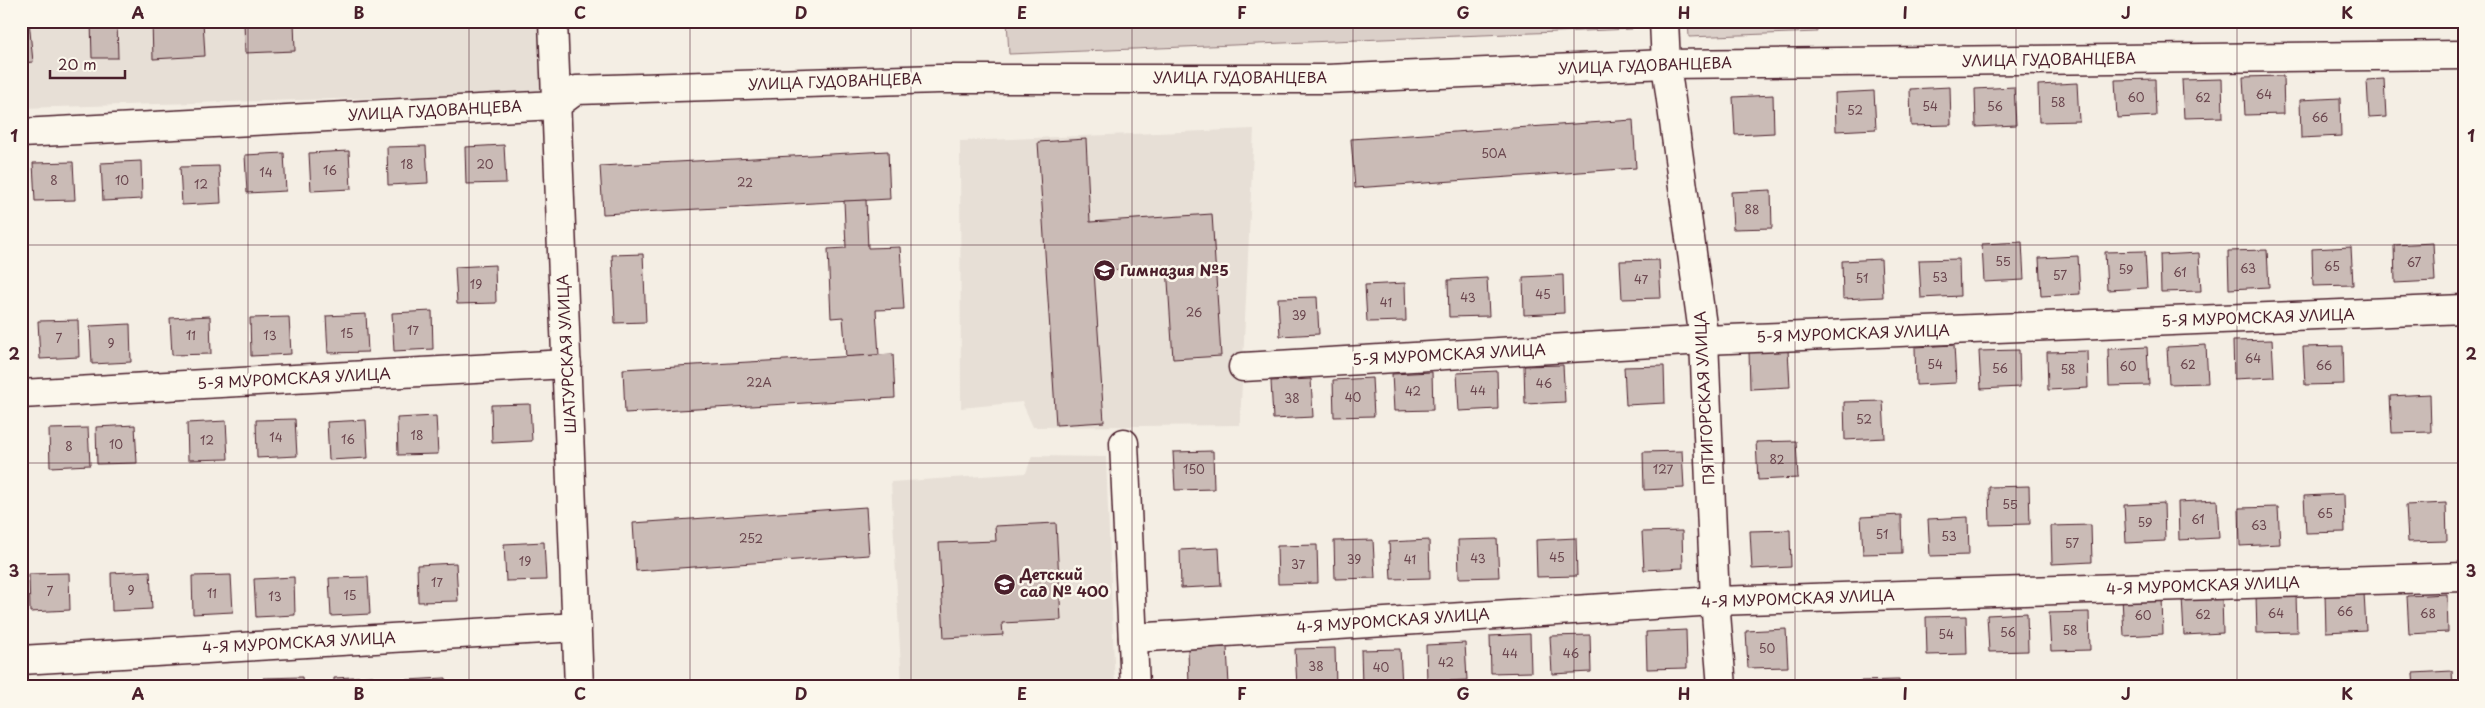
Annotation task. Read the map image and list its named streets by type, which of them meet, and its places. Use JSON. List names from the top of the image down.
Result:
{
  "streets": {
    "street": [
      "УЛИЦА ГУДОВАНЦЕВА",
      "5-Я МУРОМСКАЯ УЛИЦА",
      "ШАТУРСКАЯ УЛИЦА",
      "ПЯТИГОРСКАЯ УЛИЦА",
      "4-Я МУРОМСКАЯ УЛИЦА"
    ]
  },
  "crossings": [
    ["УЛИЦА ГУДОВАНЦЕВА", "ШАТУРСКАЯ УЛИЦА"],
    ["УЛИЦА ГУДОВАНЦЕВА", "ПЯТИГОРСКАЯ УЛИЦА"],
    ["5-Я МУРОМСКАЯ УЛИЦА", "ШАТУРСКАЯ УЛИЦА"],
    ["5-Я МУРОМСКАЯ УЛИЦА", "ПЯТИГОРСКАЯ УЛИЦА"],
    ["ШАТУРСКАЯ УЛИЦА", "4-Я МУРОМСКАЯ УЛИЦА"],
    ["ПЯТИГОРСКАЯ УЛИЦА", "4-Я МУРОМСКАЯ УЛИЦА"]
  ],
  "places": {
    "school or university": ["Гимназия №5", "Детский сад № 400"]
  },
  "house_numbers": [
    "64",
    "60",
    "62",
    "58",
    "54",
    "56",
    "52",
    "66",
    "50А",
    "18",
    "20",
    "16",
    "14",
    "8",
    "10",
    "22",
    "12",
    "88",
    "55",
    "67",
    "65",
    "63",
    "59",
    "61",
    "57",
    "53",
    "51",
    "47",
    "19",
    "45",
    "43",
    "41",
    "26",
    "39",
    "17",
    "15",
    "11",
    "13",
    "7",
    "9",
    "64",
    "54",
    "62",
    "66",
    "60",
    "56",
    "58",
    "22А",
    "46",
    "44",
    "42",
    "40",
    "38",
    "52",
    "18",
    "14",
    "16",
    "12",
    "10",
    "8",
    "82",
    "150",
    "127",
    "55",
    "65",
    "61",
    "59",
    "63",
    "51",
    "53",
    "252",
    "57",
    "45",
    "43",
    "39",
    "41",
    "19",
    "37",
    "17",
    "9",
    "7",
    "11",
    "15",
    "13",
    "66",
    "64",
    "68",
    "62",
    "60",
    "58",
    "56",
    "54",
    "50",
    "44",
    "46",
    "42",
    "38",
    "40"
  ],
  "scale_bar": "20 m",
  "grid": {
    "columns": [
      "A",
      "B",
      "C",
      "D",
      "E",
      "F",
      "G",
      "H",
      "I",
      "J",
      "K"
    ],
    "rows": ["1", "2", "3"]
  }
}
